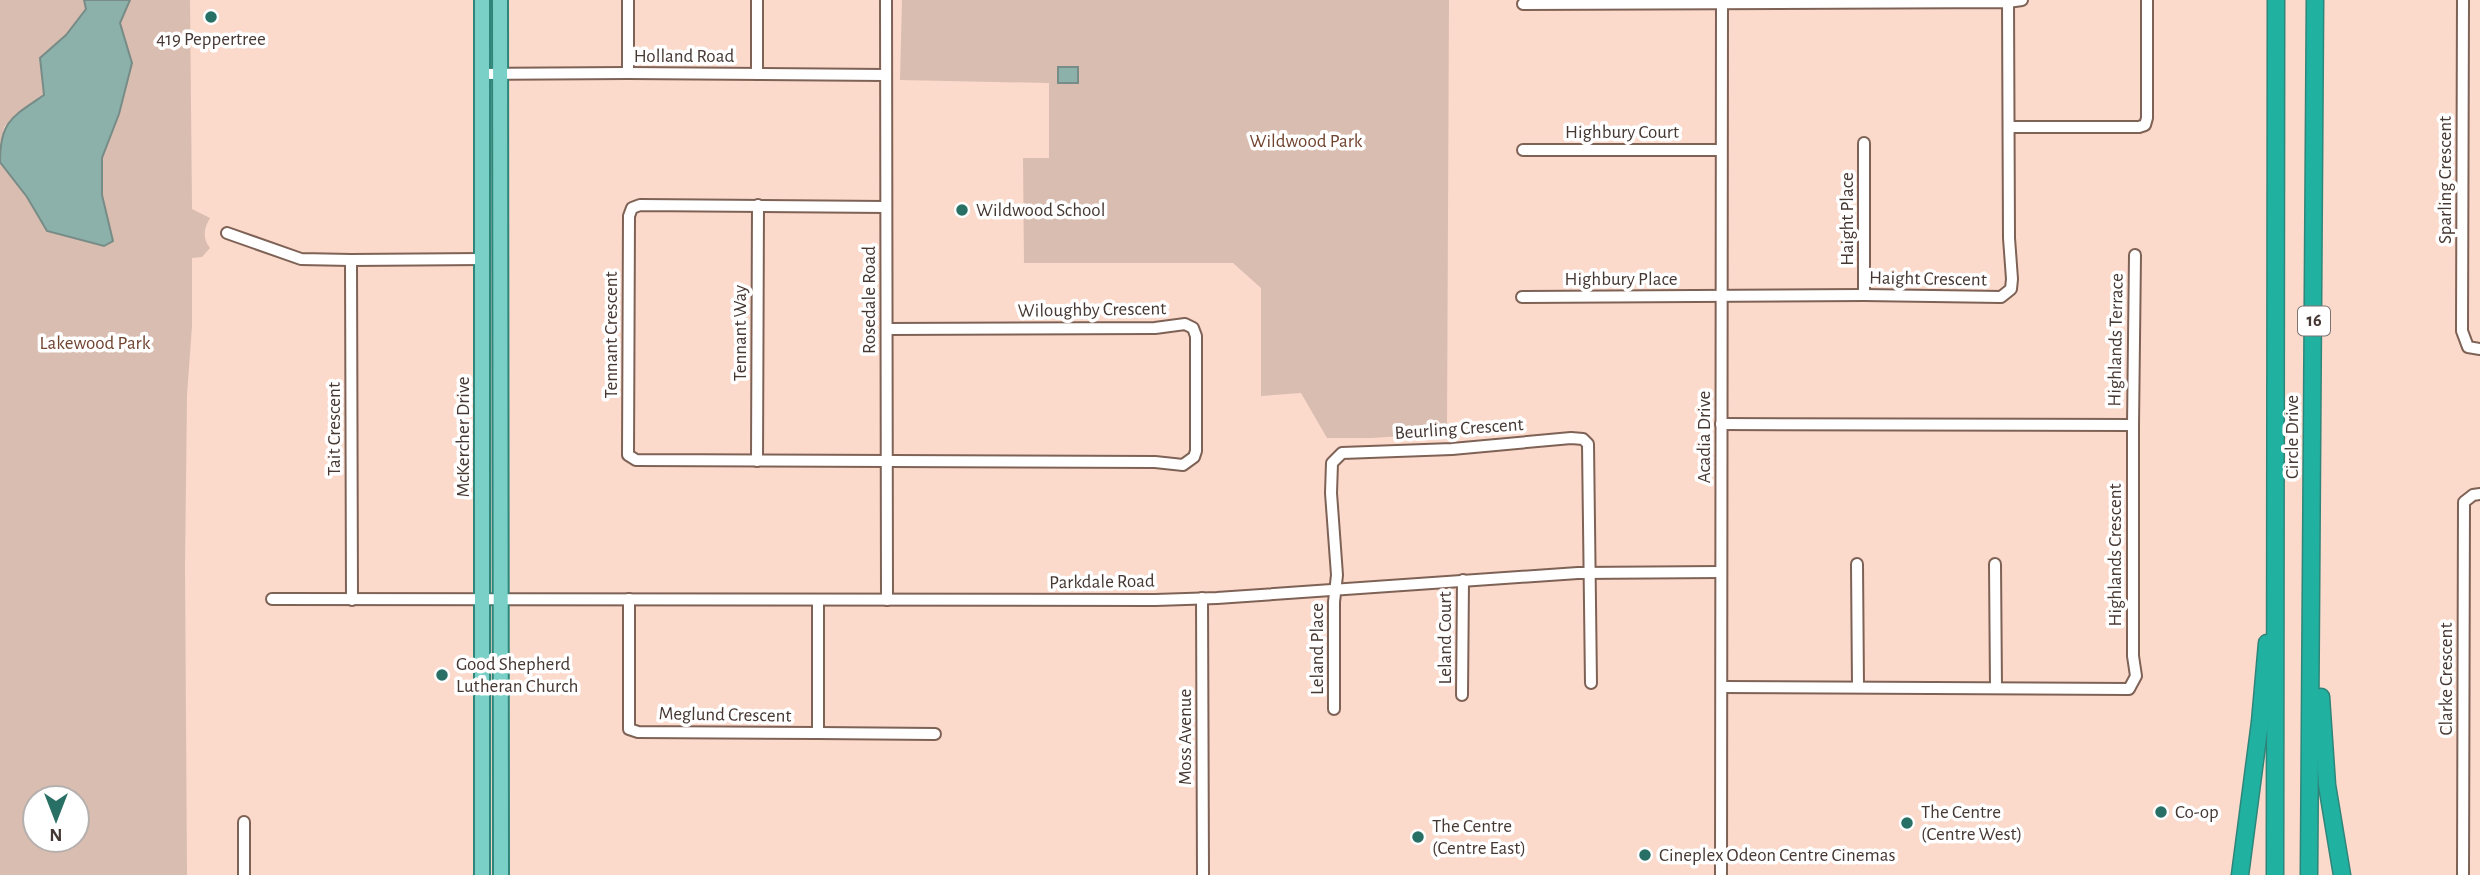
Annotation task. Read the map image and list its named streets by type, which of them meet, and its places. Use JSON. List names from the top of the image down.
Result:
{
  "streets": {
    "highway": ["16", "Circle Drive"],
    "main road": ["McKercher Drive"],
    "street": [
      "Holland Road",
      "Highbury Court",
      "Sparling Crescent",
      "Haight Place",
      "Highbury Place",
      "Haight Crescent",
      "Rosedale Road",
      "Wiloughby Crescent",
      "Tennant Way",
      "Tennant Crescent",
      "Highlands Terrace",
      "Tait Crescent",
      "Beurling Crescent",
      "Acadia Drive",
      "Highlands Crescent",
      "Parkdale Road",
      "Leland Court",
      "Leland Place",
      "Clarke Crescent",
      "Meglund Crescent",
      "Moss Avenue"
    ]
  },
  "crossings": [
    ["Holland Road", "Rosedale Road"],
    ["Holland Road", "McKercher Drive"],
    ["Highbury Court", "Acadia Drive"],
    ["Haight Place", "Haight Crescent"],
    ["Highbury Place", "Haight Crescent"],
    ["Highbury Place", "Acadia Drive"],
    ["Haight Crescent", "Acadia Drive"],
    ["Rosedale Road", "Wiloughby Crescent"],
    ["Rosedale Road", "Tennant Crescent"],
    ["Rosedale Road", "Parkdale Road"],
    ["Wiloughby Crescent", "Tennant Crescent"],
    ["Tennant Way", "Tennant Crescent"],
    ["Highlands Terrace", "Highlands Crescent"],
    ["Beurling Crescent", "Parkdale Road"],
    ["Beurling Crescent", "Leland Place"],
    ["McKercher Drive", "Parkdale Road"],
    ["Acadia Drive", "Highlands Crescent"],
    ["Acadia Drive", "Parkdale Road"],
    ["Parkdale Road", "Leland Court"],
    ["Parkdale Road", "Leland Place"],
    ["Parkdale Road", "Meglund Crescent"],
    ["Parkdale Road", "Moss Avenue"]
  ],
  "parks": ["Wildwood Park", "Lakewood Park"],
  "places": [
    "419 Peppertree",
    "Wildwood School",
    "Good Shepherd Lutheran Church",
    "Co-op",
    "The Centre (Centre West)",
    "The Centre (Centre East)",
    "Cineplex Odeon Centre Cinemas"
  ],
  "north": "bottom"
}
